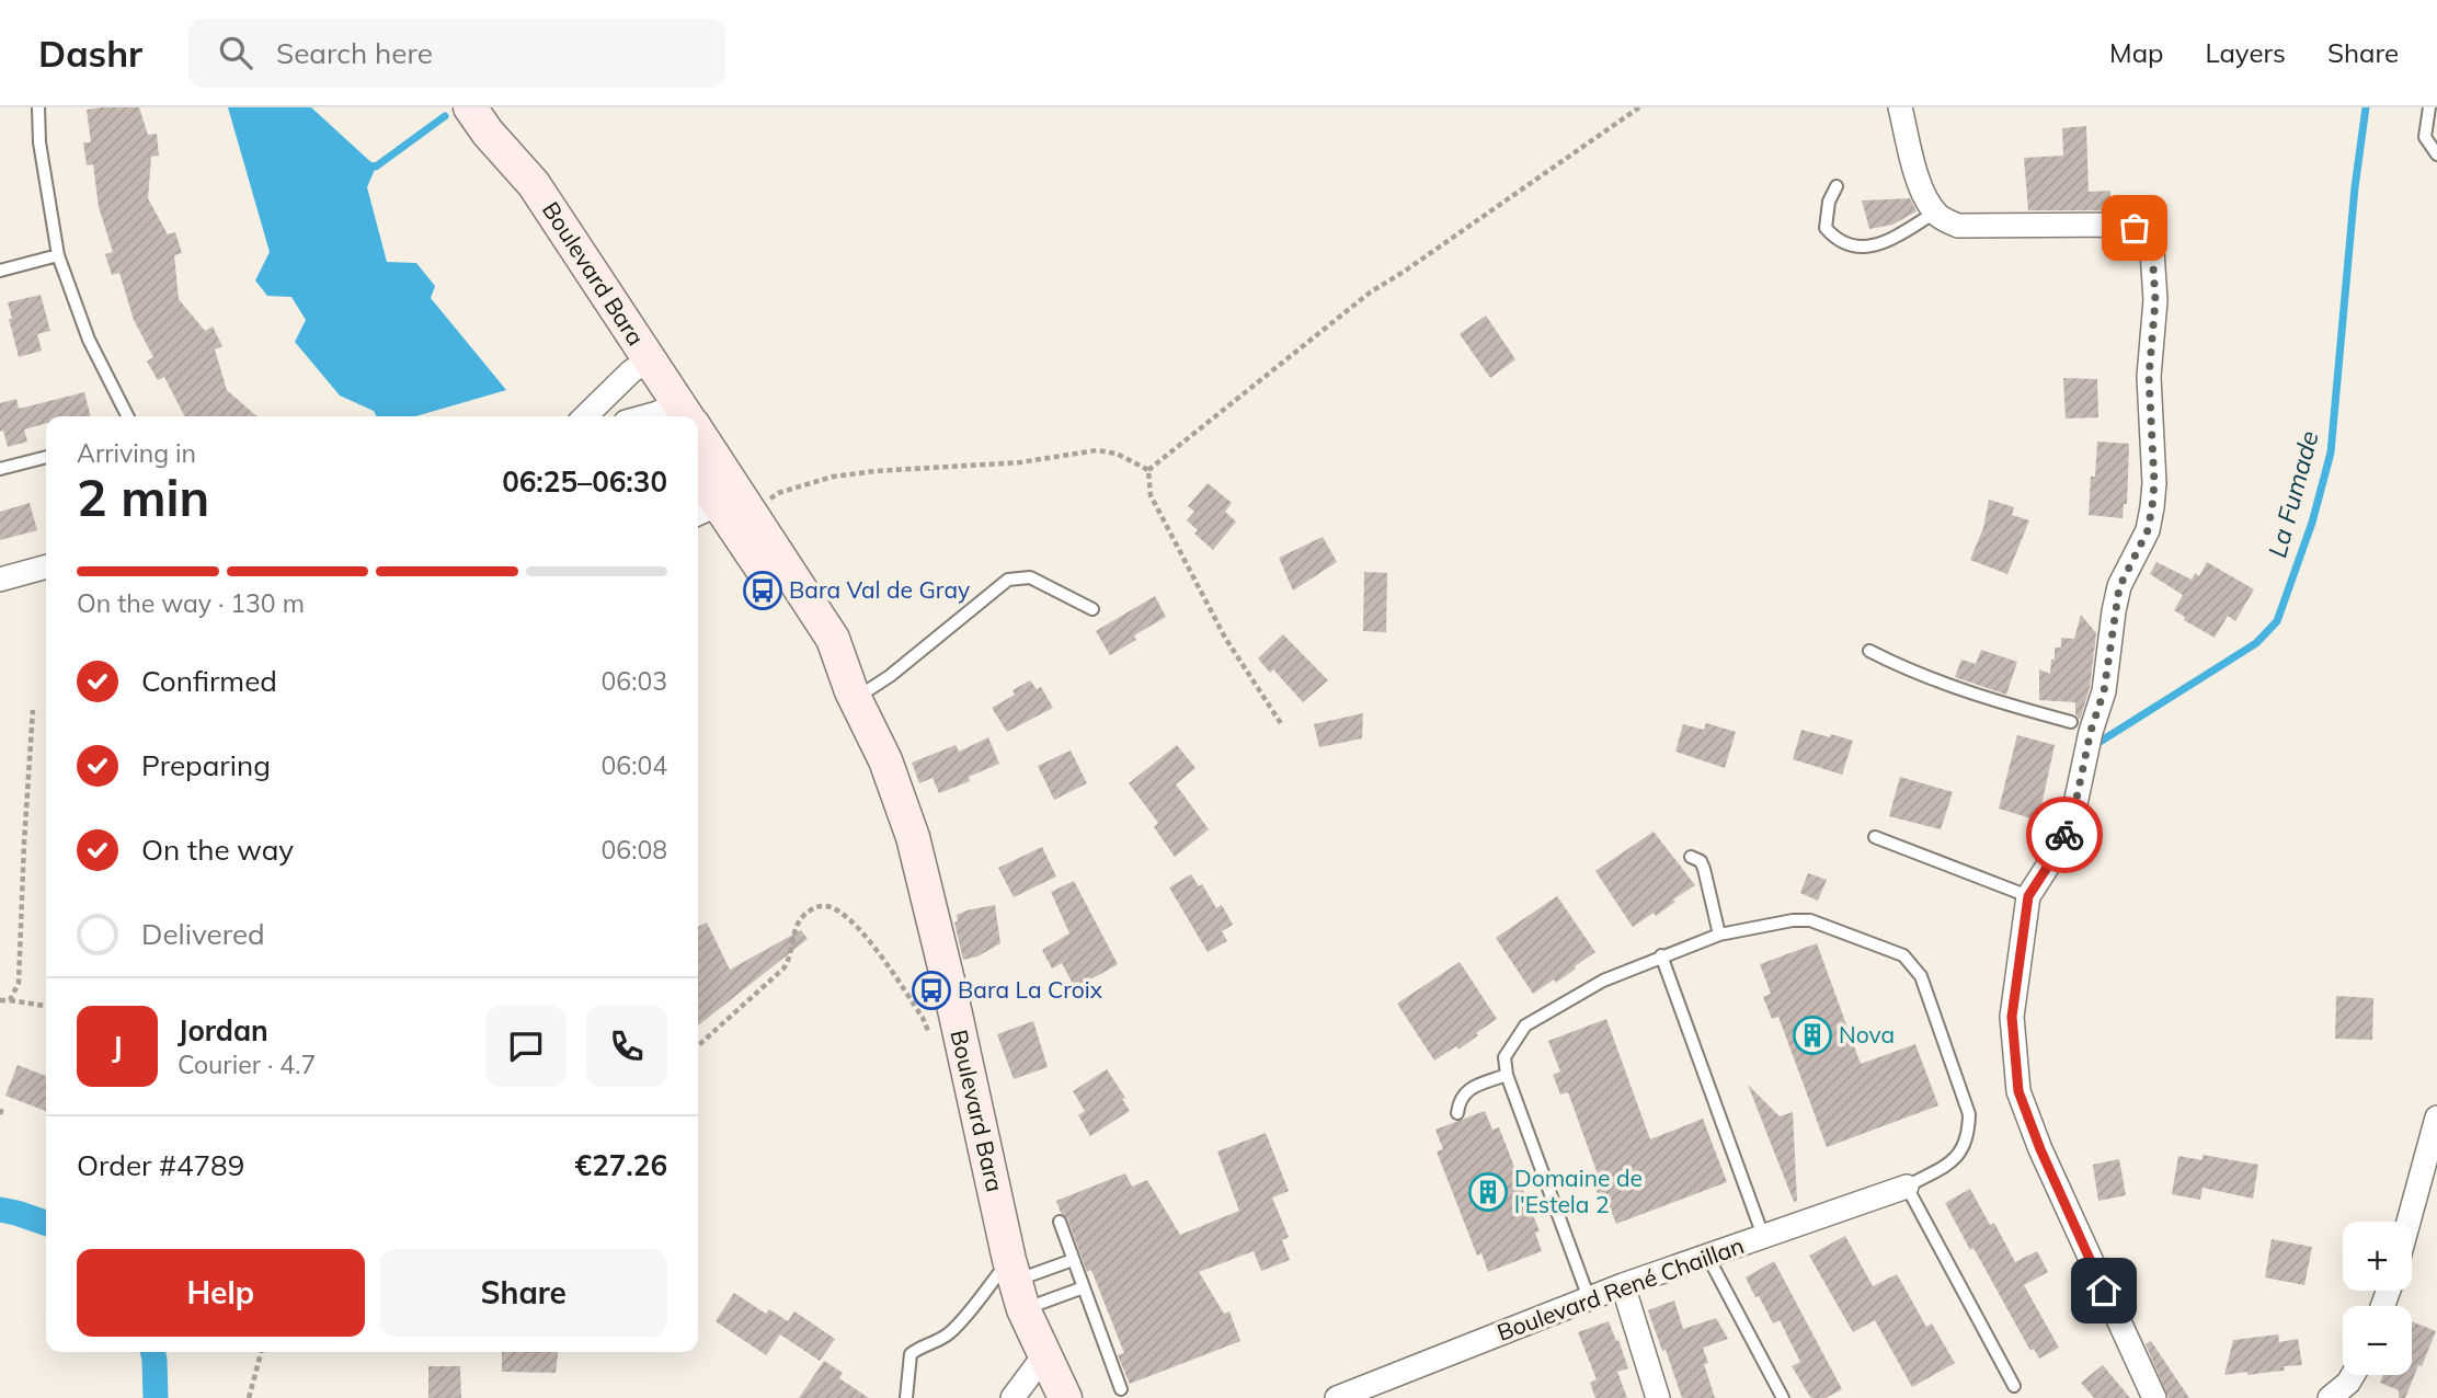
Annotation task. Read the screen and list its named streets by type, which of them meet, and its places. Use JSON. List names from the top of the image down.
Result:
{
  "streets": {
    "street": ["Boulevard Bara", "Boulevard René Chaillan"]
  },
  "water": ["La Fumade"],
  "places": {
    "bus stop": ["Bara Val de Gray", "Bara La Croix"],
    "building": ["Nova", "Domaine de l'Estela 2"]
  },
  "page": {
    "header": "Dashr",
    "search": "Search here",
    "nav": ["Map", "Layers", "Share"],
    "heading": ["2 min", "Arriving in", "06:25–06:30"],
    "panel": [
      "Jordan",
      "Courier · 4.7",
      "Order #4789",
      "€27.26"
    ],
    "bar": "On the way · 130 m",
    "list": [
      ["Confirmed", "06:03"],
      ["Preparing", "06:04"],
      ["On the way", "06:08"],
      "Delivered"
    ],
    "round": "J",
    "map_buttons": ["+", "−"],
    "buttons": ["Help", "Share"]
  }
}
